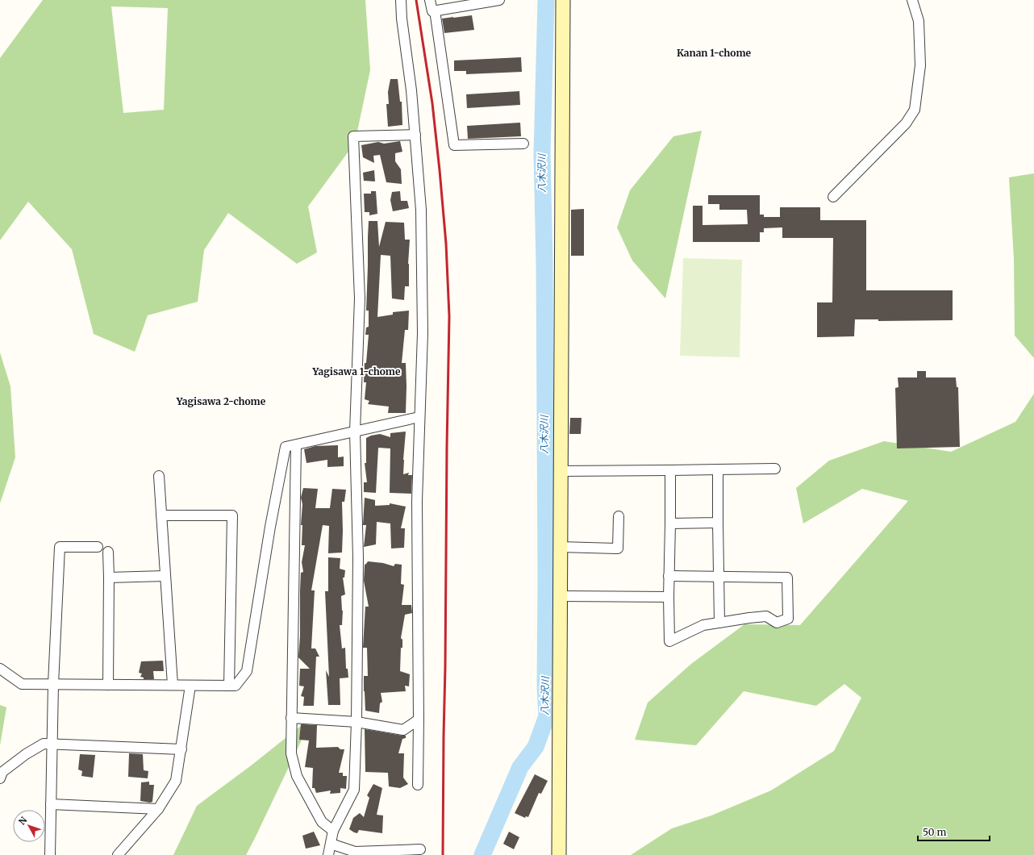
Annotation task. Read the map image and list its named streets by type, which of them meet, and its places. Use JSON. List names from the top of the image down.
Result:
{
  "districts": ["Kanan 1-chome", "Yagisawa 1-chome", "Yagisawa 2-chome"],
  "water": ["八木沢川"],
  "scale_bar": "50 m",
  "north": "top left"
}
